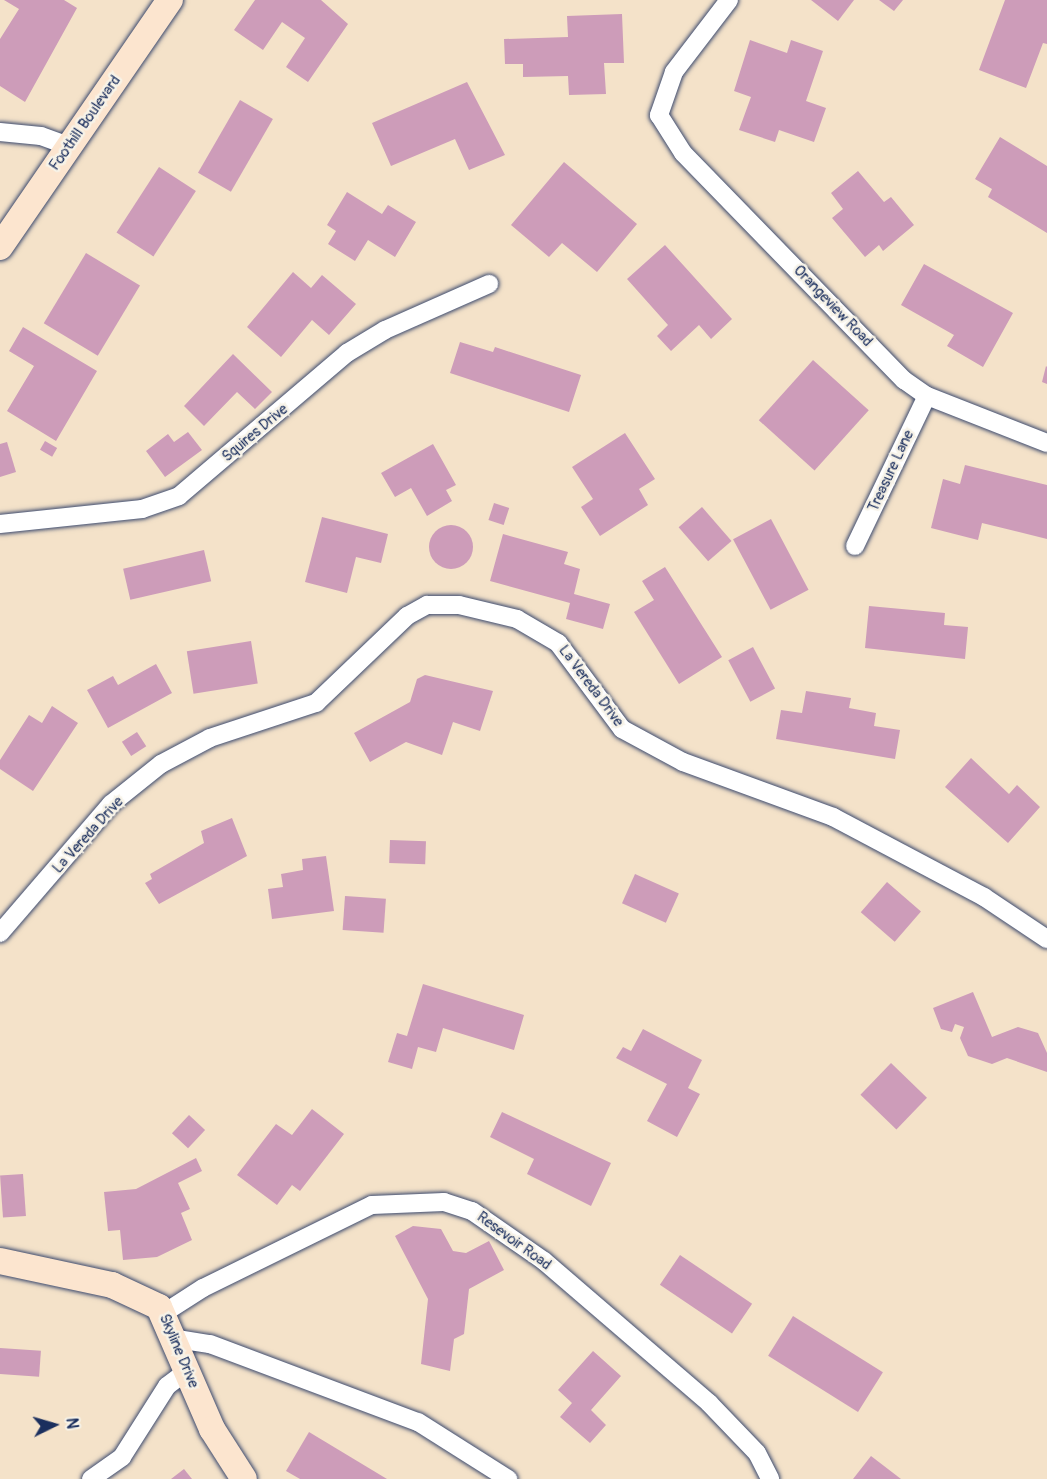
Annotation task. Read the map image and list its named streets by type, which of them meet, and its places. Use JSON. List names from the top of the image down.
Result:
{
  "streets": {
    "street": [
      "Foothill Boulevard",
      "Orangeview Road",
      "Squires Drive",
      "Treasure Lane",
      "La Vereda Drive",
      "Resevoir Road",
      "Skyline Drive"
    ]
  },
  "crossings": [
    ["Orangeview Road", "Treasure Lane"],
    ["Resevoir Road", "Skyline Drive"]
  ],
  "north": "right"
}
